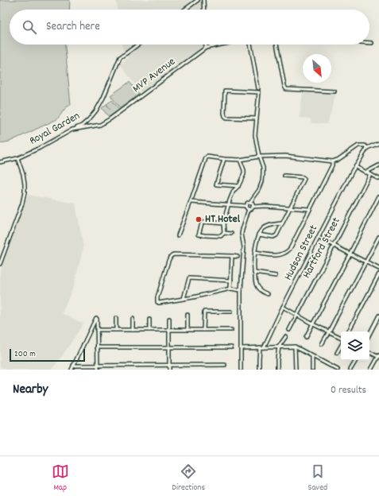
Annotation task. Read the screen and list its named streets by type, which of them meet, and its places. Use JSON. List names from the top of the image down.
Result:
{
  "streets": {
    "street": [
      "MVP Avenue",
      "Royal Garden",
      "Hartford Street",
      "Hudson Street"
    ]
  },
  "crossings": [
    ["MVP Avenue", "Royal Garden"]
  ],
  "places": ["HT Hotel"],
  "scale_bar": "200 m",
  "north": "bottom right",
  "page": {
    "search": "Search here",
    "scale": "200 m",
    "heading": ["Nearby", "0 results"],
    "nav": ["Map", "Directions", "Saved"]
  }
}
